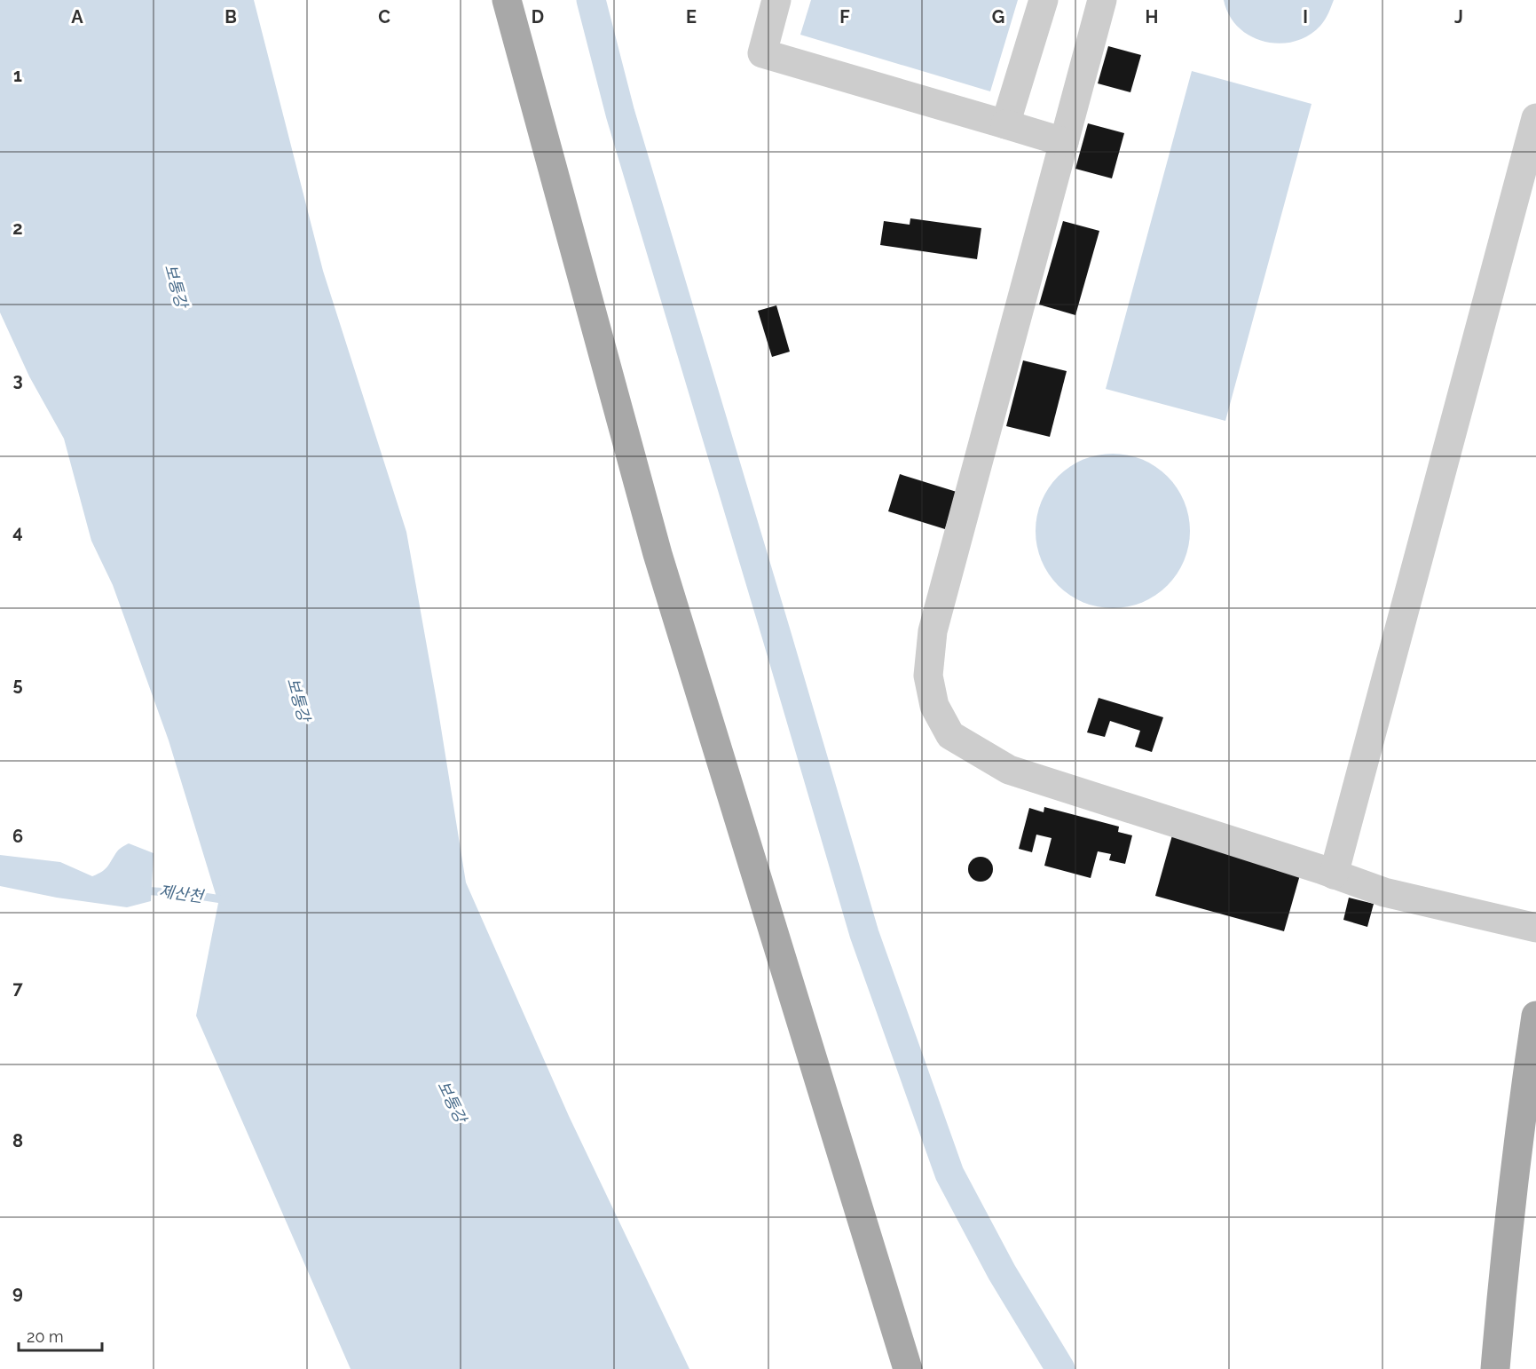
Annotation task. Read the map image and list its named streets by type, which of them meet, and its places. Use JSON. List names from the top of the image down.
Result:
{
  "water": ["보통강", "제산천"],
  "scale_bar": "20 m",
  "grid": {
    "columns": [
      "A",
      "B",
      "C",
      "D",
      "E",
      "F",
      "G",
      "H",
      "I",
      "J"
    ],
    "rows": [
      "1",
      "2",
      "3",
      "4",
      "5",
      "6",
      "7",
      "8",
      "9"
    ]
  }
}
